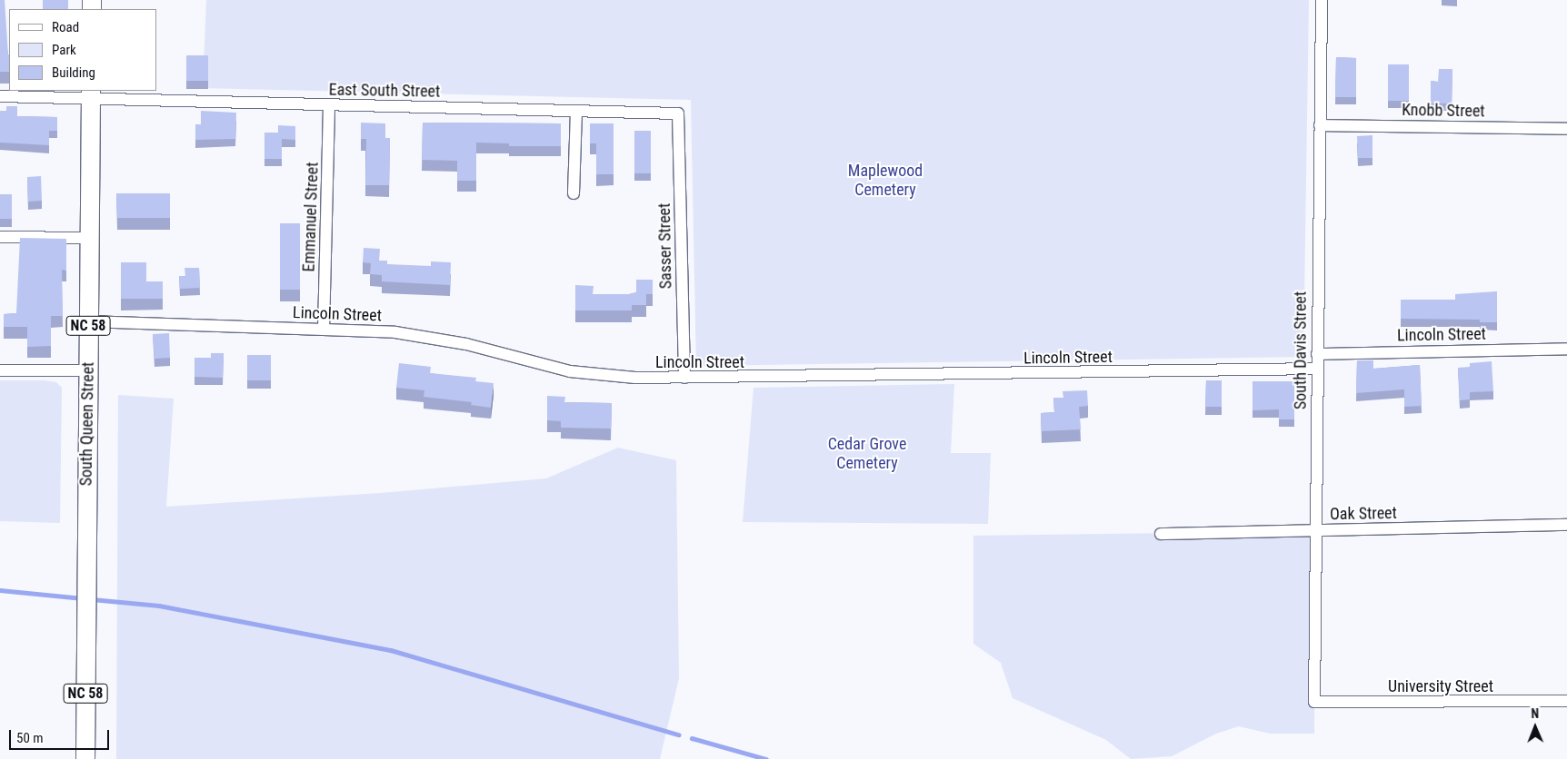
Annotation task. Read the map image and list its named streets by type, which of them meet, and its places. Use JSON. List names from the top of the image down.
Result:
{
  "streets": {
    "main road": ["NC 58", "South Queen Street"],
    "street": [
      "East South Street",
      "Knobb Street",
      "Emmanuel Street",
      "Sasser Street",
      "Lincoln Street",
      "South Davis Street",
      "Oak Street",
      "University Street"
    ]
  },
  "crossings": [
    ["East South Street", "Emmanuel Street"],
    ["East South Street", "Sasser Street"],
    ["East South Street", "South Queen Street"],
    ["Knobb Street", "South Davis Street"],
    ["Emmanuel Street", "Lincoln Street"],
    ["Sasser Street", "Lincoln Street"],
    ["Lincoln Street", "South Davis Street"],
    ["Lincoln Street", "South Queen Street"],
    ["South Davis Street", "Oak Street"],
    ["South Davis Street", "University Street"]
  ],
  "parks": ["Maplewood Cemetery", "Cedar Grove Cemetery"],
  "legend": ["Road", "Park", "Building"],
  "scale_bar": "50 m",
  "north": "top"
}
